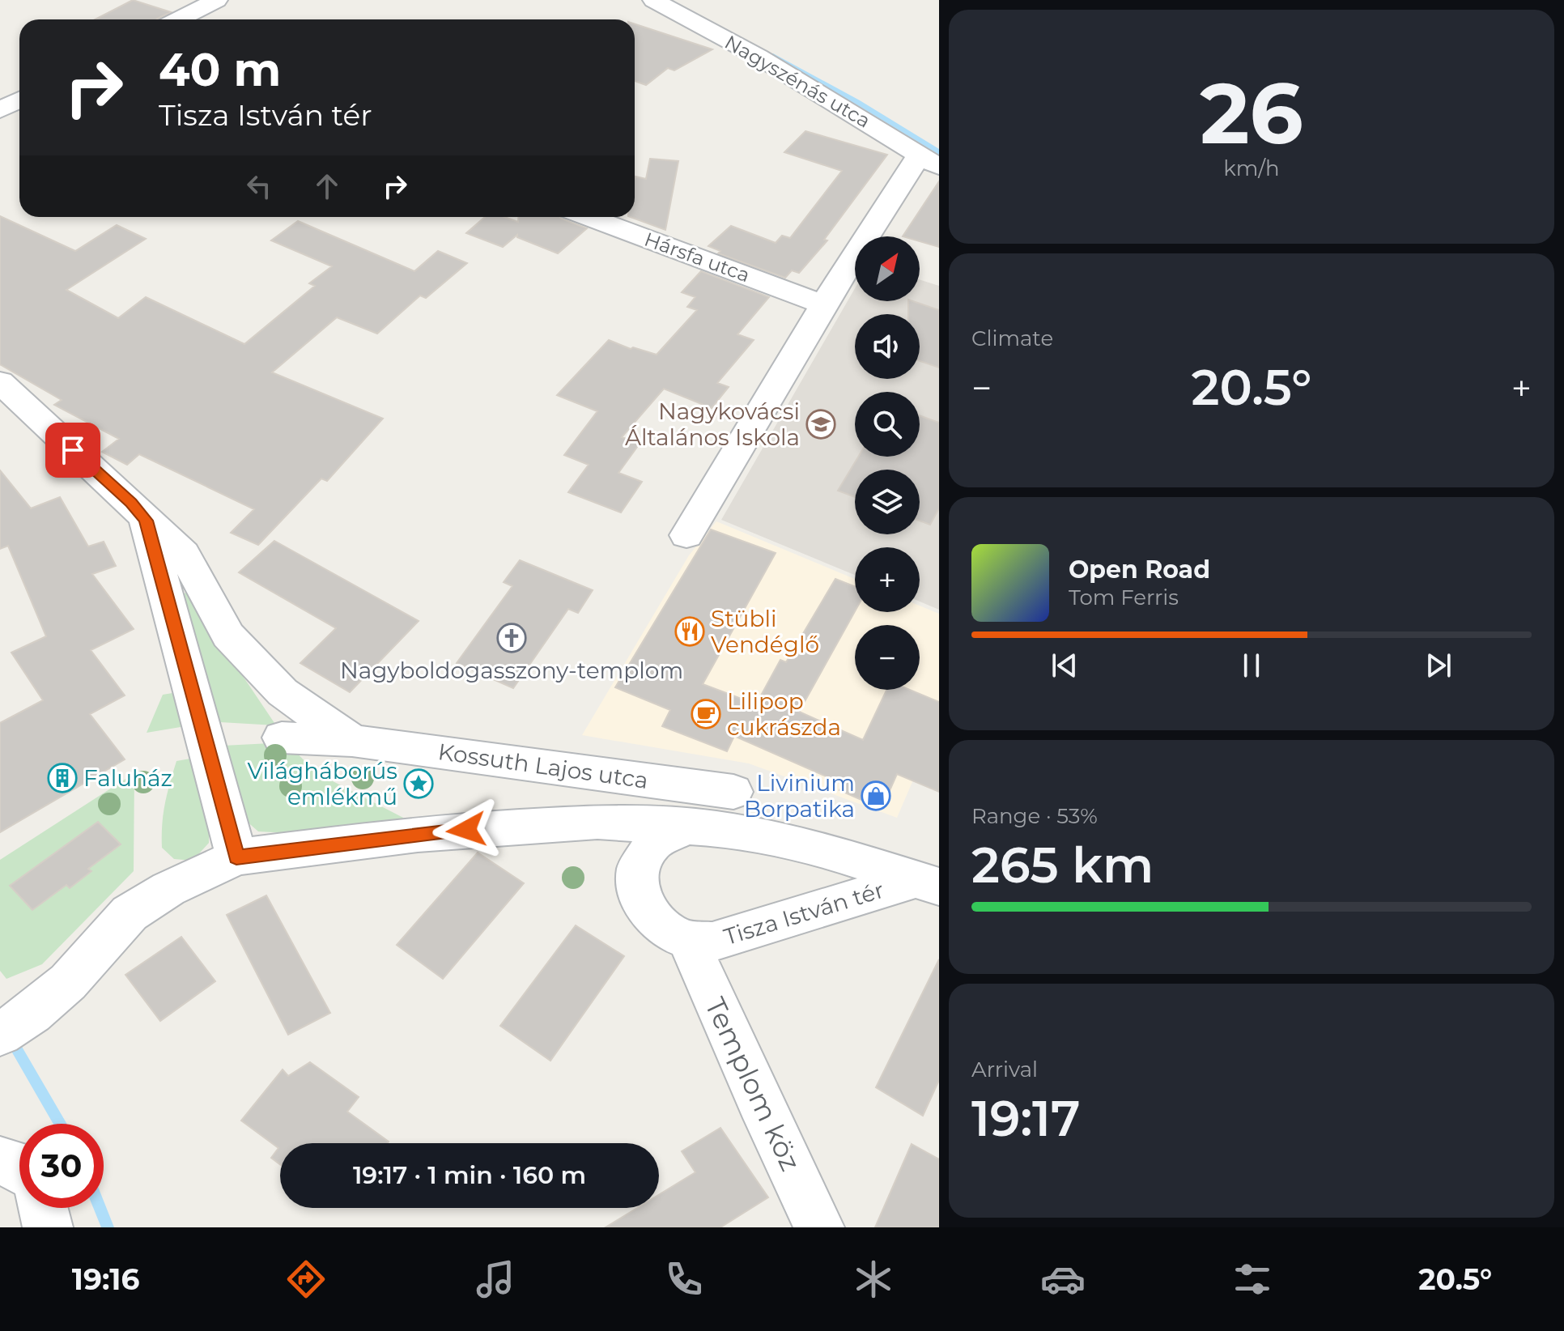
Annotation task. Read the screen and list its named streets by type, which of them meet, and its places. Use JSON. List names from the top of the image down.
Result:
{
  "streets": {
    "street": [
      "Nagyszénás utca",
      "Hársfa utca",
      "Kossuth Lajos utca",
      "Tisza István tér",
      "Templom köz"
    ]
  },
  "crossings": [
    ["Tisza István tér", "Templom köz"]
  ],
  "places": {
    "school or university": ["Nagykovácsi Általános Iskola"],
    "restaurant": ["Stübli Vendéglő"],
    "church": ["Nagyboldogasszony-templom"],
    "cafe": ["Lilipop cukrászda"],
    "building": ["Faluház"],
    "place": ["Világháborús emlékmű"],
    "shop": ["Livinium Borpatika"]
  },
  "north": "top right",
  "page": {
    "tile": [
      ["26", "km/h"],
      "Climate",
      ["Range · 53%", "265 km"],
      ["Arrival", "19:17"]
    ],
    "turn": ["40 m", "Tisza István tér"],
    "map_buttons": ["+", "−"],
    "heat": ["−", "20.5°", "+"],
    "song": ["Open Road", "Tom Ferris"],
    "limit": "30",
    "trip": "19:17 · 1 min · 160 m",
    "tabs": ["19:16", "20.5°"]
  }
}
